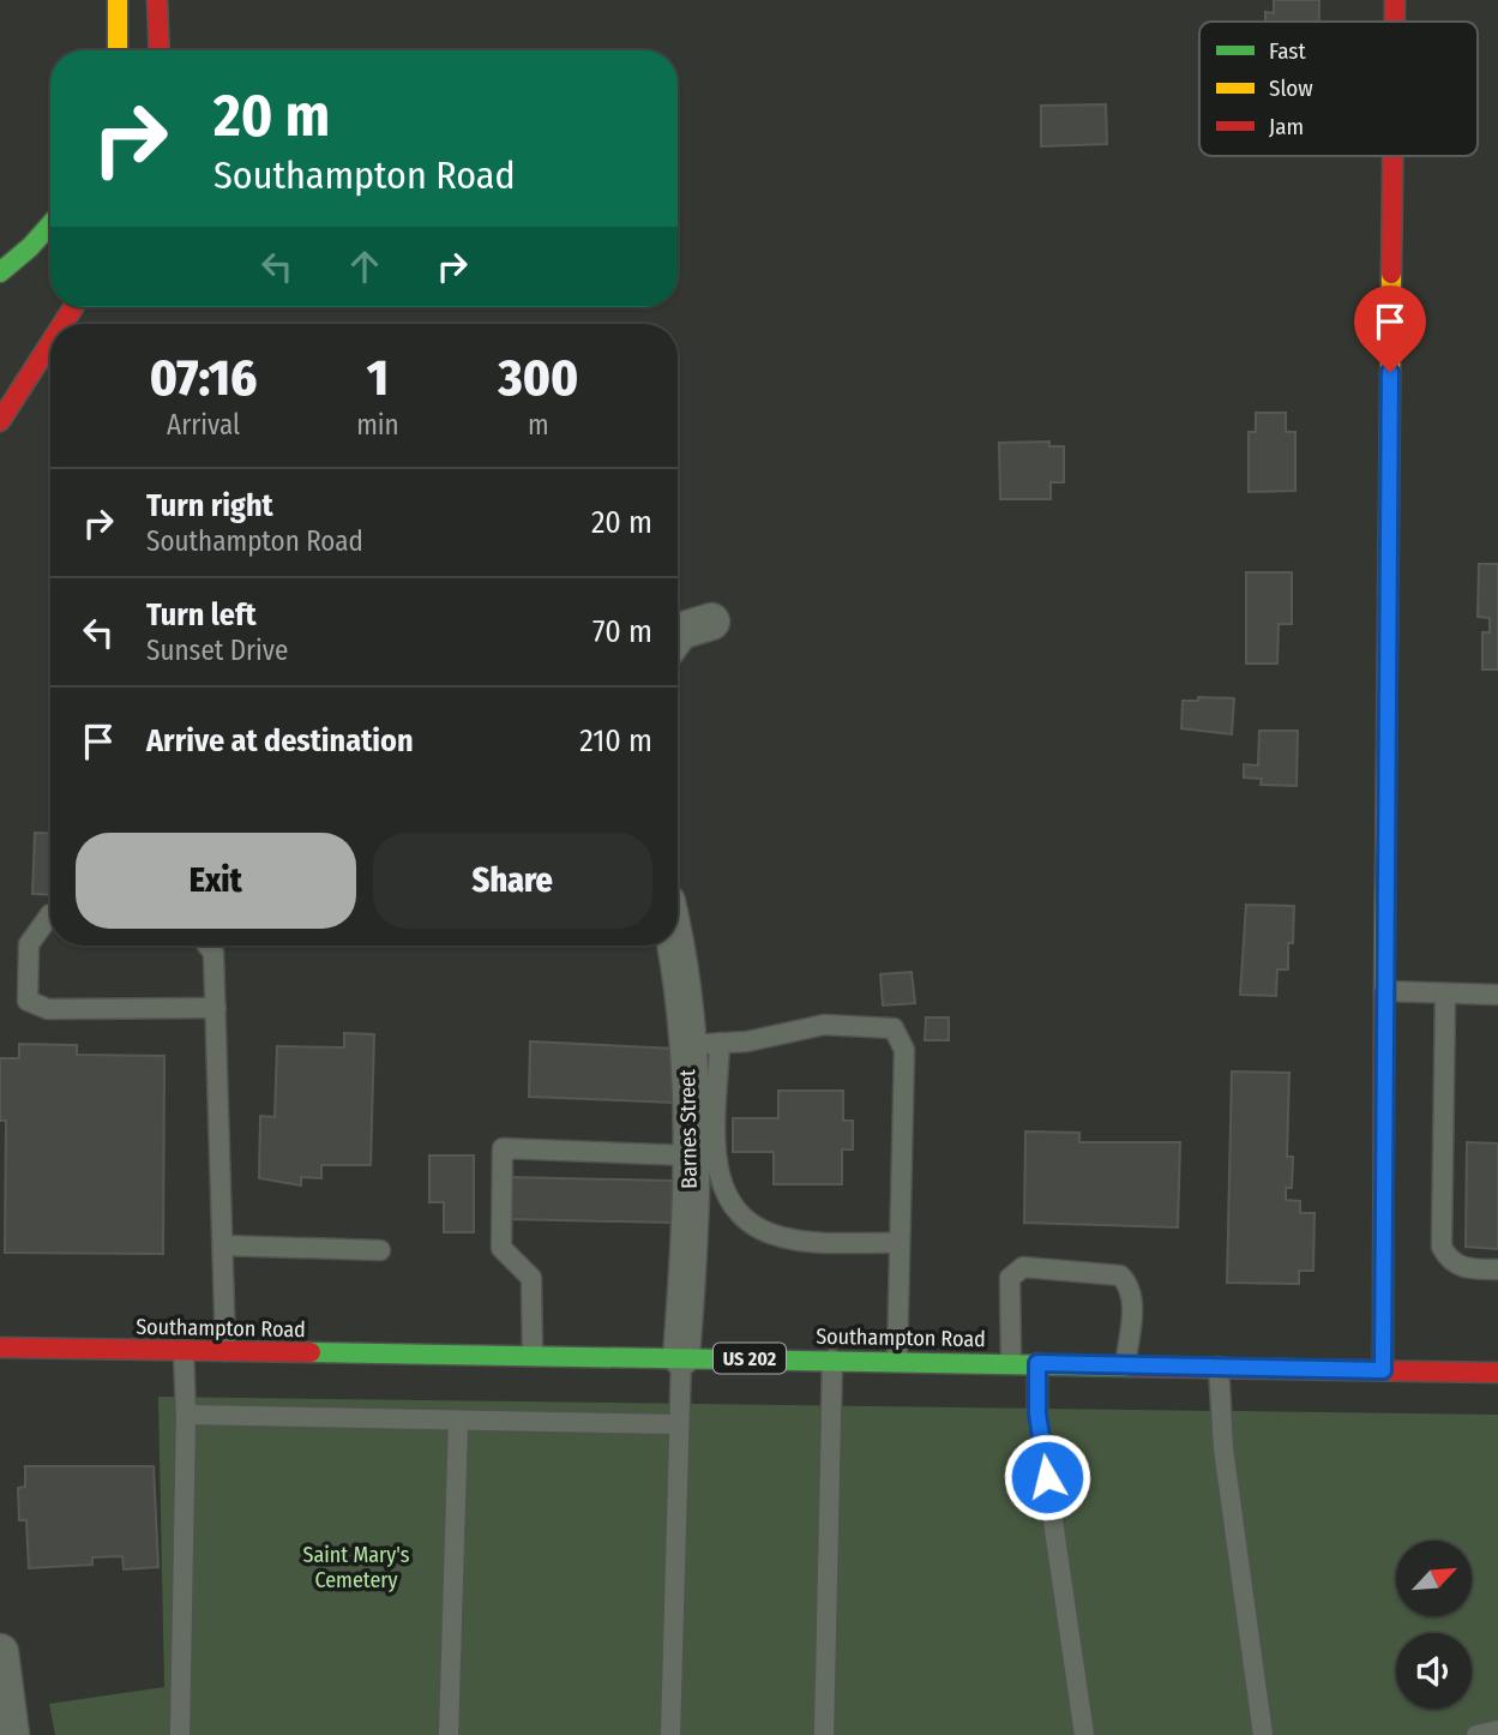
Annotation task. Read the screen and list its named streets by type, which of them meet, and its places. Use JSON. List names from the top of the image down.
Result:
{
  "streets": {
    "main road": ["Southampton Road", "US 202"],
    "street": ["Barnes Street"]
  },
  "crossings": [
    ["Barnes Street", "Southampton Road"]
  ],
  "parks": ["Saint Mary's Cemetery"],
  "legend": ["Fast", "Slow", "Jam"],
  "north": "top right",
  "page": {
    "turn": ["20 m", "Southampton Road"],
    "eta": [
      "07:16",
      "Arrival",
      "1",
      "min",
      "300",
      "m"
    ],
    "list": [
      {
        "name": "Turn right",
        "note": "Southampton Road",
        "value": "20 m"
      },
      {
        "name": "Turn left",
        "note": "Sunset Drive",
        "value": "70 m"
      },
      {
        "name": "Arrive at destination",
        "value": "210 m"
      }
    ],
    "buttons": ["Exit", "Share"]
  }
}
